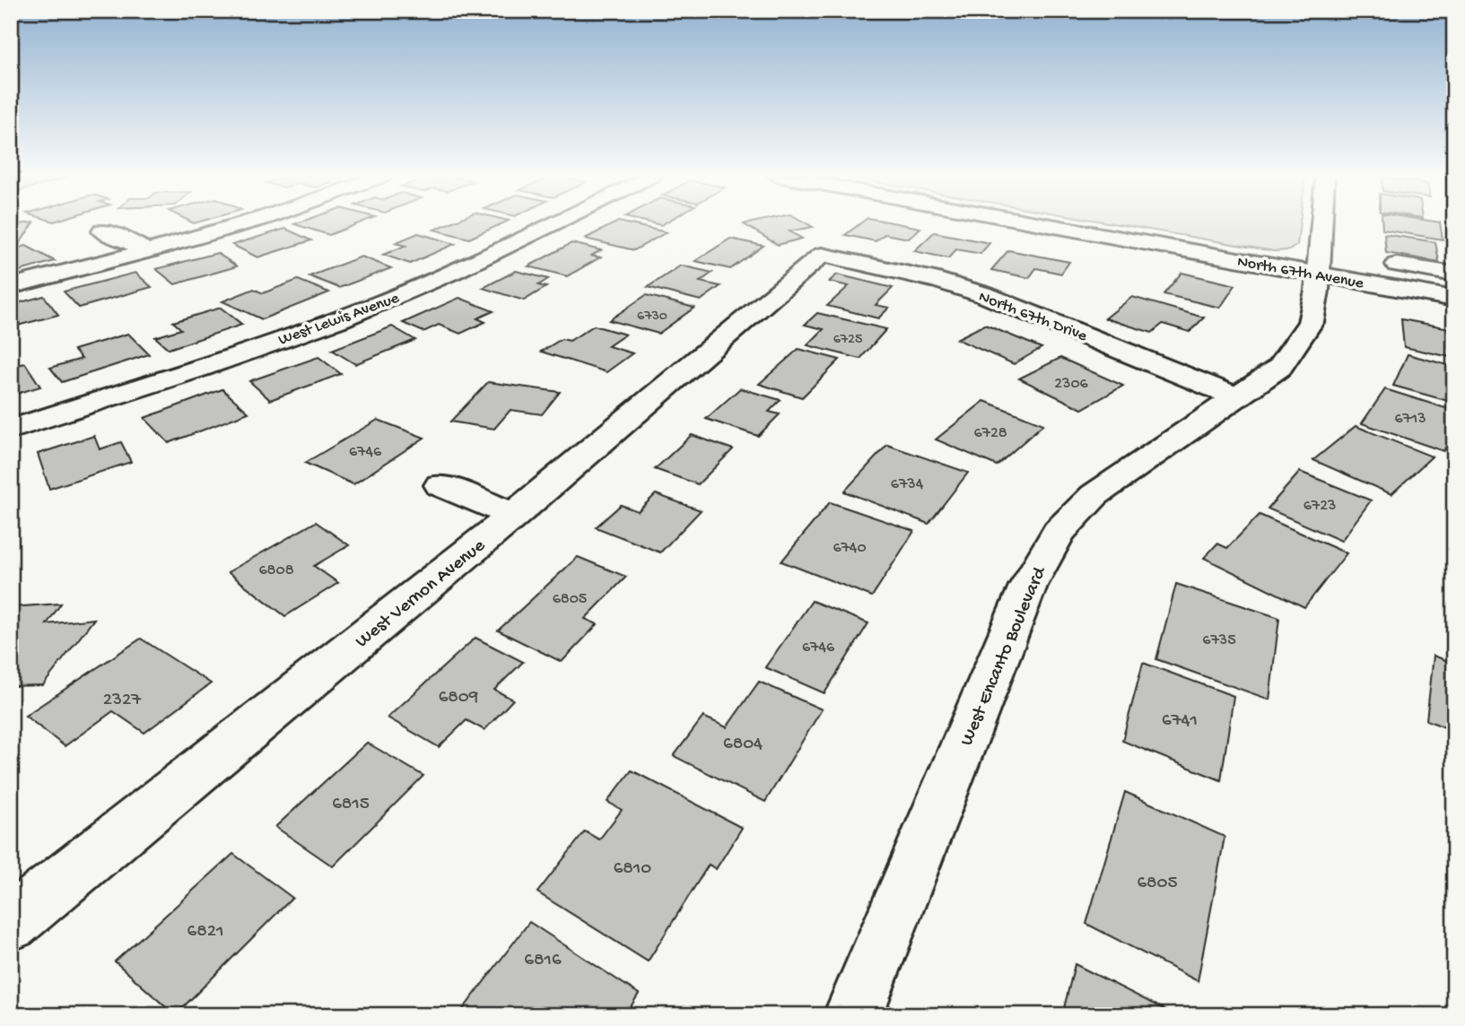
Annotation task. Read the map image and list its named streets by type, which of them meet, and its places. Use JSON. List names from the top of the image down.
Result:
{
  "streets": {
    "street": [
      "North 67th Avenue",
      "North 67th Drive",
      "West Lewis Avenue",
      "West Vernon Avenue",
      "West Encanto Boulevard"
    ]
  },
  "crossings": [
    ["North 67th Avenue", "West Encanto Boulevard"],
    ["North 67th Drive", "West Vernon Avenue"],
    ["North 67th Drive", "West Encanto Boulevard"]
  ],
  "house_numbers": [
    "6730",
    "6725",
    "2306",
    "6713",
    "6728",
    "6746",
    "6734",
    "6723",
    "6740",
    "6808",
    "6805",
    "6735",
    "6746",
    "6809",
    "2327",
    "6741",
    "6804",
    "6815",
    "6810",
    "6805",
    "6821",
    "6816"
  ]
}
